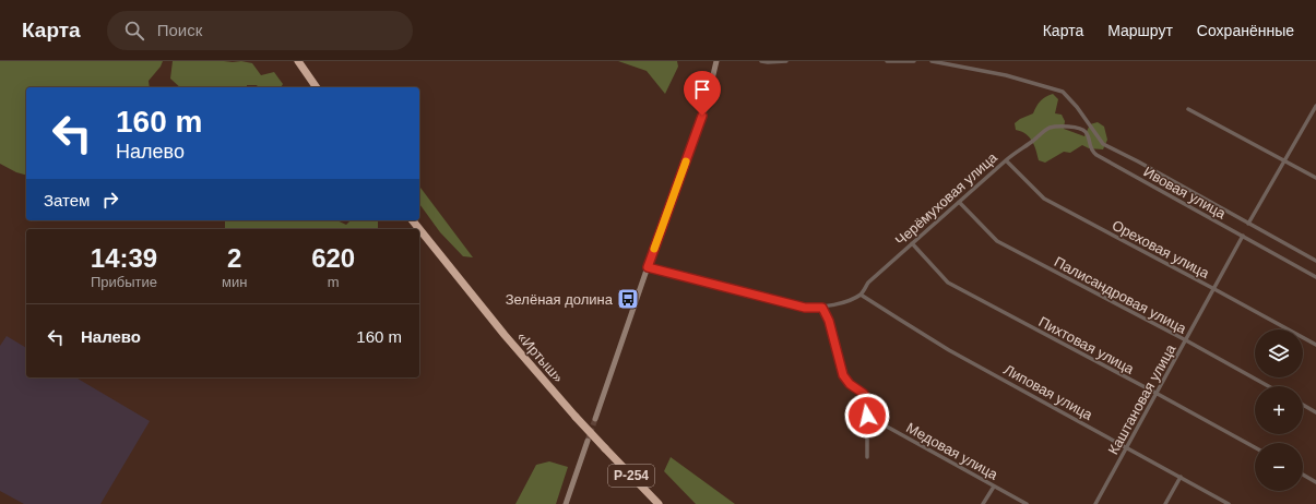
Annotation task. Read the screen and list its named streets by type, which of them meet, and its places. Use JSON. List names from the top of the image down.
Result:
{
  "streets": {
    "highway": ["«Иртыш»", "Р-254"],
    "street": [
      "Ивовая улица",
      "Черёмуховая улица",
      "Ореховая улица",
      "Палисандровая улица",
      "Пихтовая улица",
      "Липовая улица",
      "Каштановая улица",
      "Медовая улица"
    ]
  },
  "crossings": [
    ["Ивовая улица", "Черёмуховая улица"],
    ["Ивовая улица", "Каштановая улица"],
    ["Черёмуховая улица", "Ореховая улица"],
    ["Черёмуховая улица", "Палисандровая улица"],
    ["Черёмуховая улица", "Пихтовая улица"],
    ["Черёмуховая улица", "Липовая улица"],
    ["Ореховая улица", "Каштановая улица"],
    ["Палисандровая улица", "Каштановая улица"],
    ["Пихтовая улица", "Каштановая улица"],
    ["Липовая улица", "Каштановая улица"]
  ],
  "places": {
    "bus stop": ["Зелёная долина"]
  },
  "page": {
    "header": "Карта",
    "search": "Поиск",
    "nav": ["Карта", "Маршрут", "Сохранённые"],
    "turn": ["160 m", "Налево"],
    "then": "Затем",
    "eta": [
      "14:39",
      "Прибытие",
      "2",
      "мин",
      "620",
      "m"
    ],
    "list": [
      {
        "name": "Налево",
        "value": "160 m"
      }
    ],
    "map_buttons": ["+", "−"]
  }
}
